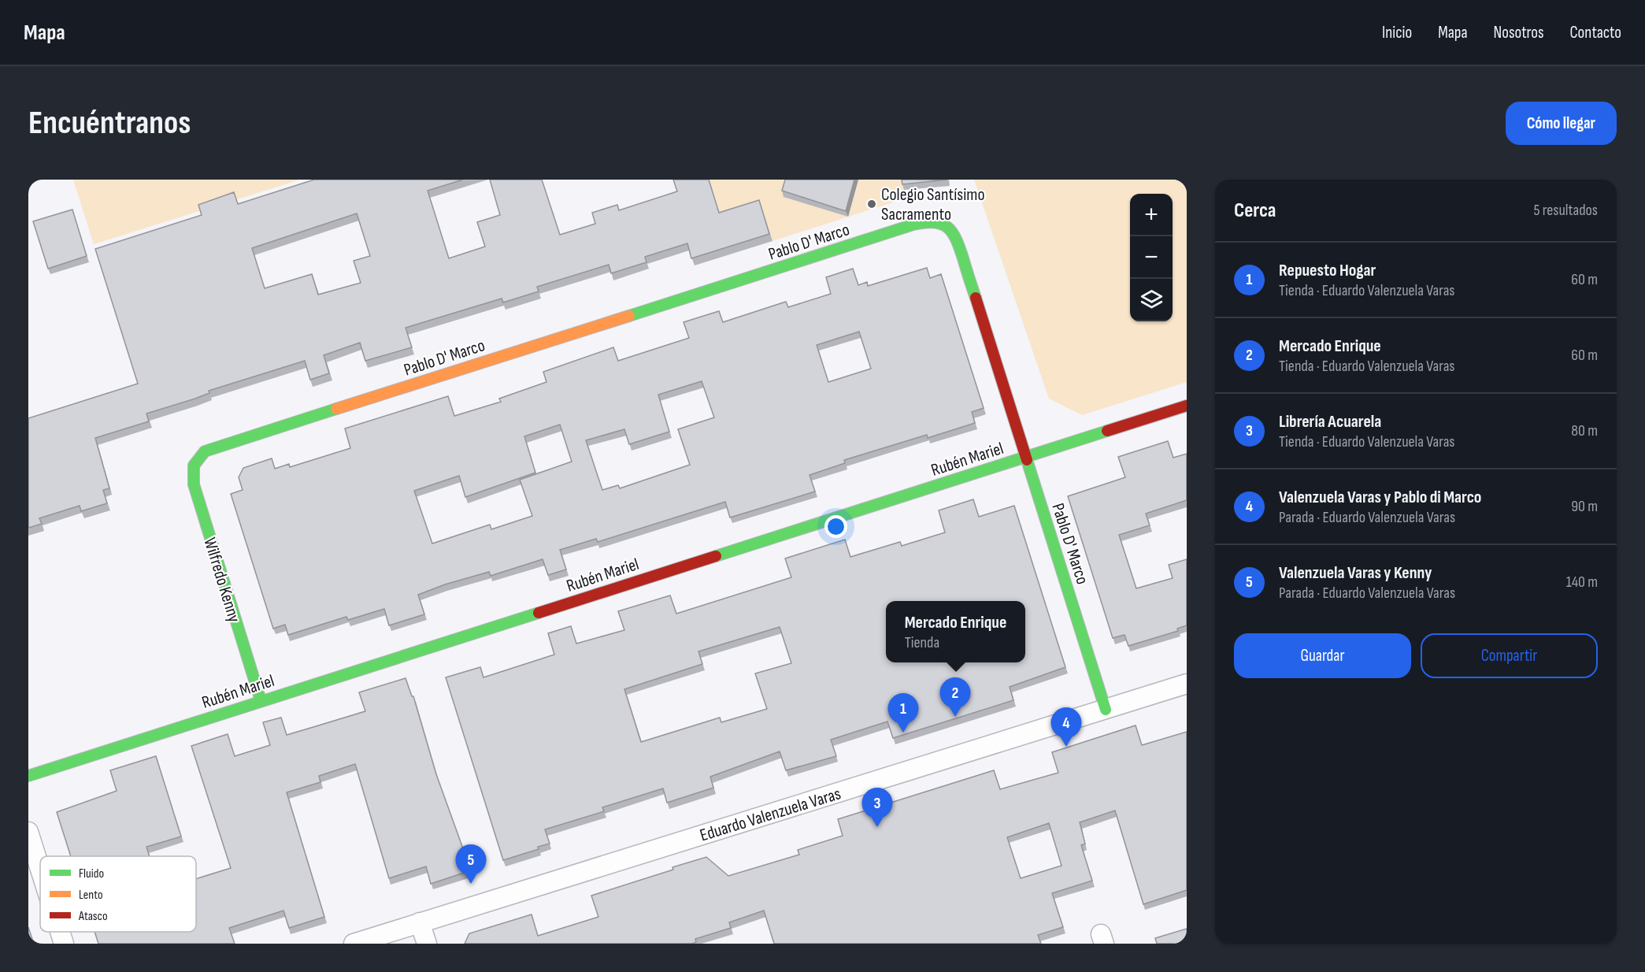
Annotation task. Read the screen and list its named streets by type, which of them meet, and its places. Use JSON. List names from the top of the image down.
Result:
{
  "streets": {
    "street": [
      "Pablo D' Marco",
      "Rubén Mariel",
      "Wilfredo Kenny",
      "Eduardo Valenzuela Varas"
    ]
  },
  "crossings": [
    ["Pablo D' Marco", "Rubén Mariel"],
    ["Pablo D' Marco", "Wilfredo Kenny"],
    ["Pablo D' Marco", "Eduardo Valenzuela Varas"],
    ["Rubén Mariel", "Wilfredo Kenny"]
  ],
  "places": ["Colegio Santísimo Sacramento"],
  "legend": ["Fluido", "Lento", "Atasco"],
  "page": {
    "header": "Mapa",
    "nav": [
      "Inicio",
      "Mapa",
      "Nosotros",
      "Contacto"
    ],
    "buttons": [
      "Cómo llegar",
      ["Guardar", "Compartir"]
    ],
    "title": "Encuéntranos",
    "heading": ["Cerca", "5 resultados"],
    "map_buttons": ["+", "−"],
    "list": [
      {
        "mark": "1",
        "name": "Repuesto Hogar",
        "note": "Tienda · Eduardo Valenzuela Varas",
        "value": "60 m"
      },
      {
        "mark": "2",
        "name": "Mercado Enrique",
        "note": "Tienda · Eduardo Valenzuela Varas",
        "value": "60 m"
      },
      {
        "mark": "3",
        "name": "Librería Acuarela",
        "note": "Tienda · Eduardo Valenzuela Varas",
        "value": "80 m"
      },
      {
        "mark": "4",
        "name": "Valenzuela Varas y Pablo di Marco",
        "note": "Parada · Eduardo Valenzuela Varas",
        "value": "90 m"
      },
      {
        "mark": "5",
        "name": "Valenzuela Varas y Kenny",
        "note": "Parada · Eduardo Valenzuela Varas",
        "value": "140 m"
      }
    ],
    "popup": ["Mercado Enrique", "Tienda"],
    "pins": [
      "2",
      "1",
      "4",
      "3",
      "5"
    ]
  }
}
